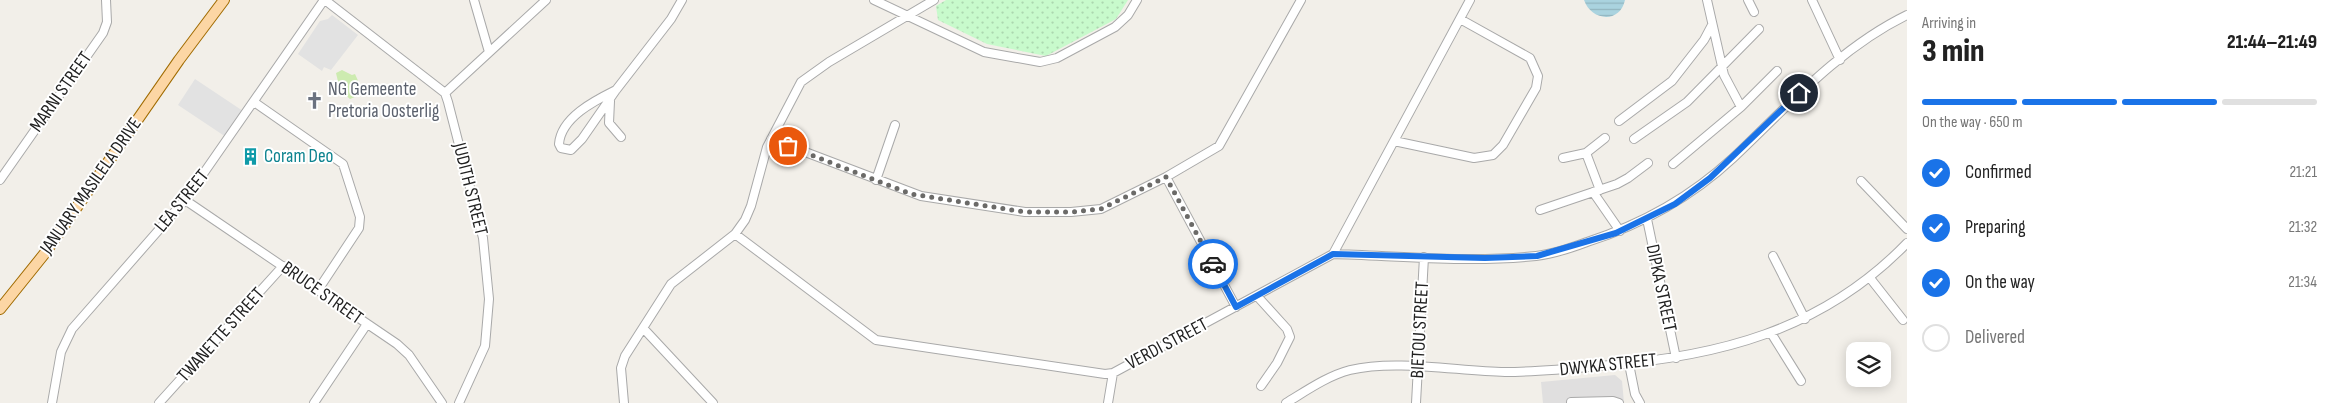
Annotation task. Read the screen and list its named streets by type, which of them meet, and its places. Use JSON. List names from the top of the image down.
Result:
{
  "streets": {
    "main road": ["JANUARY MASILELA DRIVE"],
    "street": [
      "MARNI STREET",
      "JUDITH STREET",
      "LEA STREET",
      "DIPKA STREET",
      "BRUCE STREET",
      "BIETOU STREET",
      "TWANETTE STREET",
      "VERDI STREET",
      "DWYKA STREET"
    ]
  },
  "crossings": [
    ["LEA STREET", "BRUCE STREET"],
    ["DIPKA STREET", "DWYKA STREET"],
    ["BRUCE STREET", "TWANETTE STREET"],
    ["BIETOU STREET", "DWYKA STREET"]
  ],
  "places": {
    "church": ["NG Gemeente Pretoria Oosterlig"],
    "building": ["Coram Deo"]
  },
  "page": {
    "heading": ["3 min", "Arriving in", "21:44–21:49"],
    "bar": "On the way · 650 m",
    "list": [
      ["Confirmed", "21:21"],
      ["Preparing", "21:32"],
      ["On the way", "21:34"],
      "Delivered"
    ]
  }
}
